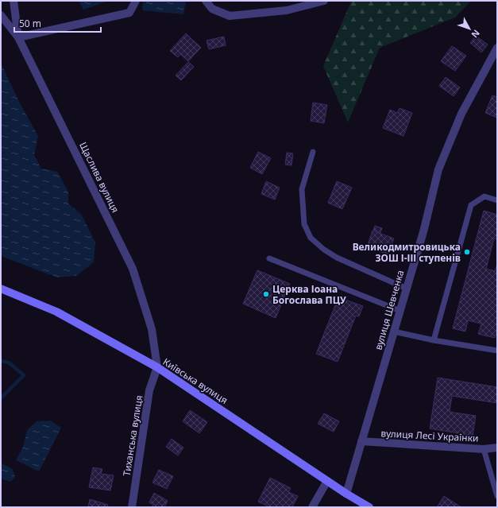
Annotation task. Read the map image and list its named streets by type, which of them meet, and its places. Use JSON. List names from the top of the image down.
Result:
{
  "streets": {
    "main road": ["Київська вулиця"],
    "street": [
      "Щаслива вулиця",
      "вулиця Шевченка",
      "Тиханська вулиця",
      "вулиця Лесі Українки"
    ]
  },
  "crossings": [
    ["Щаслива вулиця", "Київська вулиця"],
    ["Щаслива вулиця", "Тиханська вулиця"],
    ["вулиця Шевченка", "Київська вулиця"],
    ["вулиця Шевченка", "вулиця Лесі Українки"],
    ["Київська вулиця", "Тиханська вулиця"]
  ],
  "places": ["Великодмитровицька ЗОШ І-ІІІ ступенів", "Церква Іоана Богослава ПЦУ"],
  "scale_bar": "50 m",
  "north": "bottom right"
}
